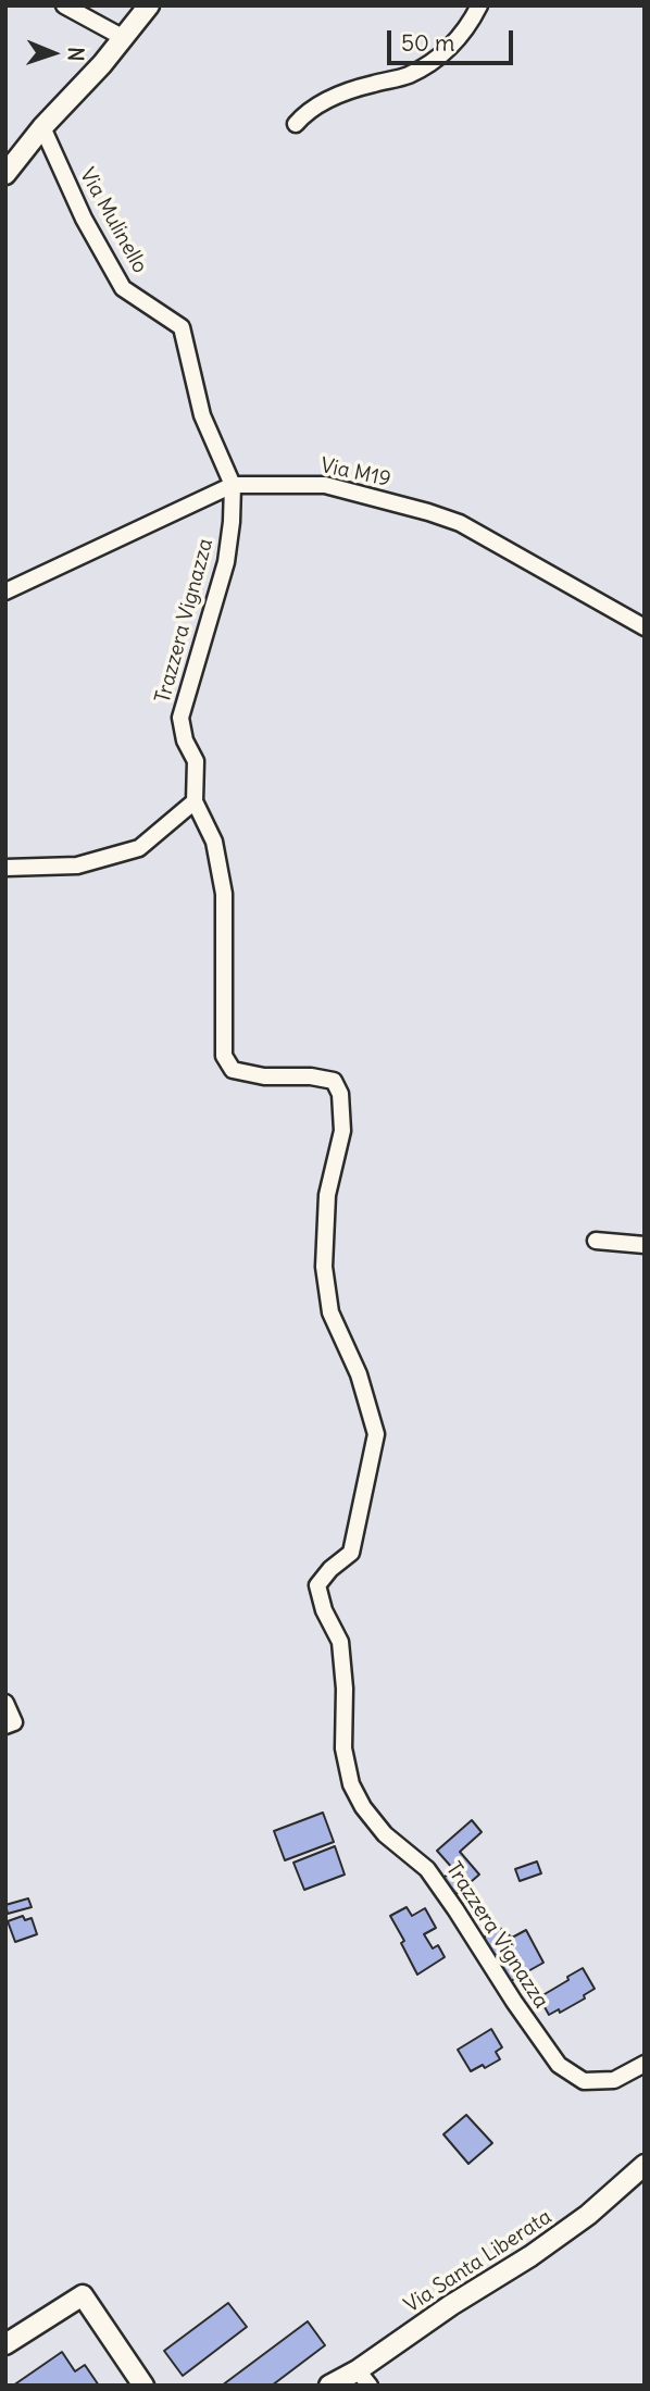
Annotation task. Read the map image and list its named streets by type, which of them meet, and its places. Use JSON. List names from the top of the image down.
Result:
{
  "streets": {
    "street": [
      "Via Mulinello",
      "Via M19",
      "Trazzera Vignazza",
      "Via Santa Liberata"
    ]
  },
  "crossings": [
    ["Via Mulinello", "Via M19"],
    ["Via Mulinello", "Trazzera Vignazza"],
    ["Via M19", "Trazzera Vignazza"]
  ],
  "scale_bar": "50 m",
  "north": "right"
}
